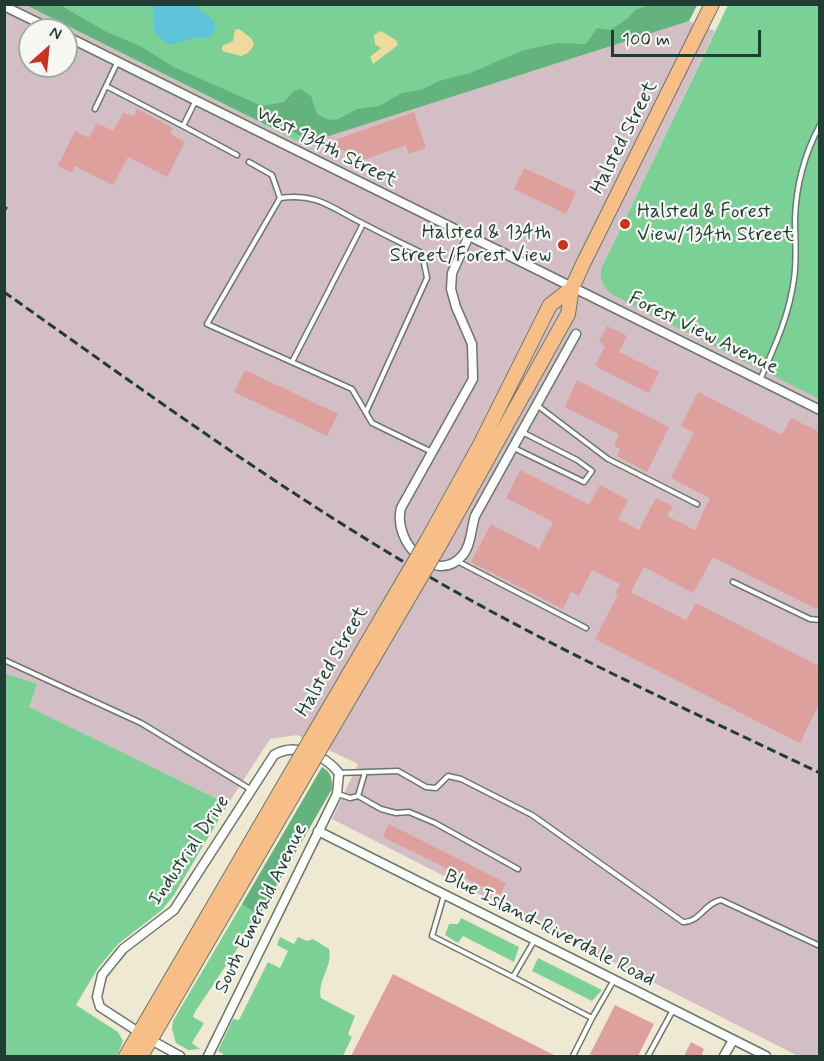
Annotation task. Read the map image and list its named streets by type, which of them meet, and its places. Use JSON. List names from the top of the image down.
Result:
{
  "streets": {
    "main road": ["Halsted Street"],
    "street": [
      "West 134th Street",
      "Forest View Avenue",
      "Industrial Drive",
      "South Emerald Avenue",
      "Blue Island-Riverdale Road"
    ]
  },
  "crossings": [
    ["Halsted Street", "West 134th Street"],
    ["Halsted Street", "Forest View Avenue"],
    ["Halsted Street", "Industrial Drive"],
    ["West 134th Street", "Forest View Avenue"],
    ["Industrial Drive", "South Emerald Avenue"],
    ["South Emerald Avenue", "Blue Island-Riverdale Road"]
  ],
  "places": ["Halsted & Forest View/134th Street", "Halsted & 134th Street/Forest View"],
  "scale_bar": "100 m",
  "north": "top right"
}
